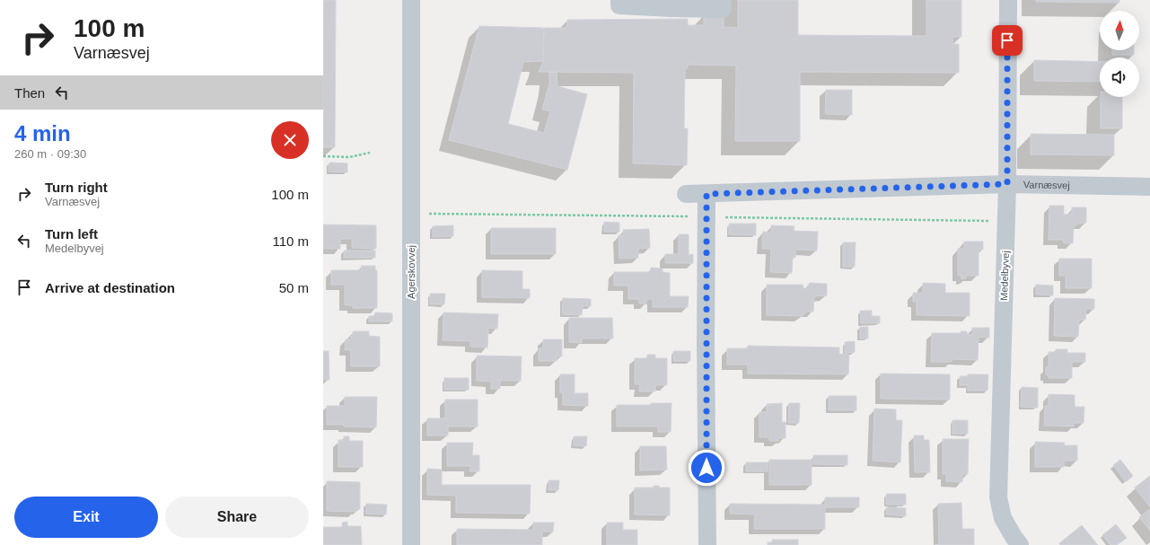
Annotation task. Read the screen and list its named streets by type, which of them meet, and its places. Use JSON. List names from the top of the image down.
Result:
{
  "streets": {
    "street": ["Varnæsvej", "Agerskovvej", "Medelbyvej"]
  },
  "crossings": [
    ["Varnæsvej", "Medelbyvej"]
  ],
  "north": "top",
  "page": {
    "turn": ["100 m", "Varnæsvej"],
    "then": "Then",
    "heading": ["4 min", "260 m · 09:30"],
    "list": [
      {
        "name": "Turn right",
        "note": "Varnæsvej",
        "value": "100 m"
      },
      {
        "name": "Turn left",
        "note": "Medelbyvej",
        "value": "110 m"
      },
      {
        "name": "Arrive at destination",
        "value": "50 m"
      }
    ],
    "buttons": ["Exit", "Share"]
  }
}
